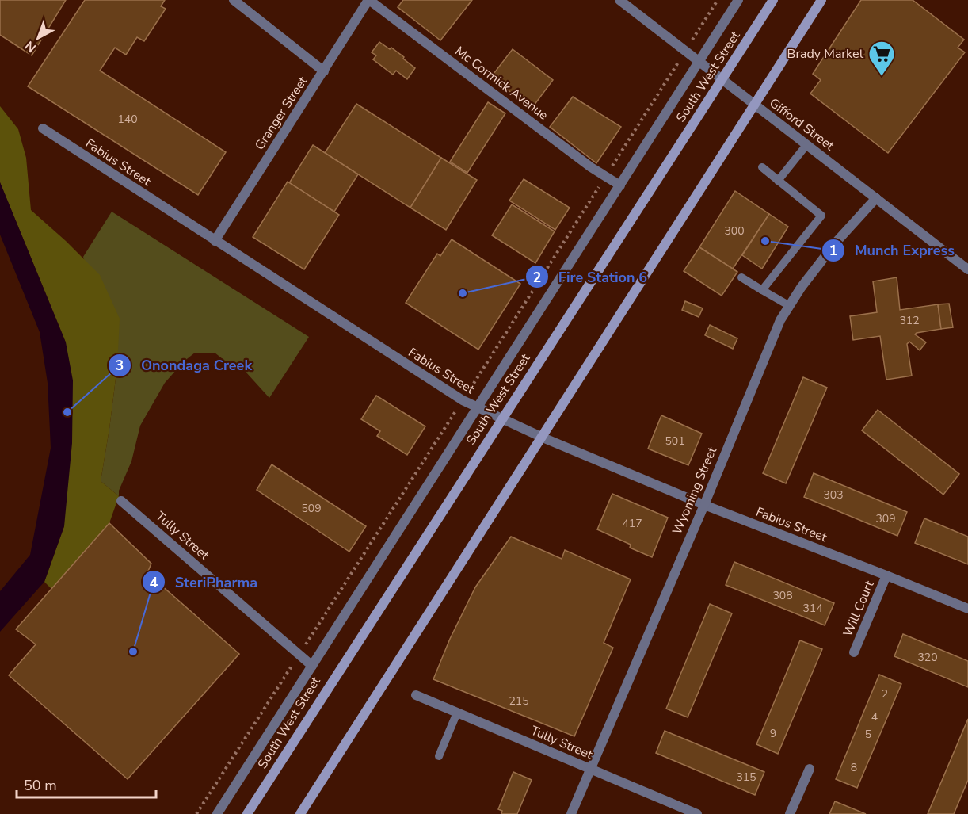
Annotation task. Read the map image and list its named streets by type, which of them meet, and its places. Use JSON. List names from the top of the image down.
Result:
{
  "streets": {
    "main road": ["South West Street"],
    "street": [
      "Mc Cormick Avenue",
      "Granger Street",
      "Gifford Street",
      "Fabius Street",
      "Wyoming Street",
      "Tully Street",
      "Will Court"
    ]
  },
  "crossings": [
    ["South West Street", "Mc Cormick Avenue"],
    ["South West Street", "Gifford Street"],
    ["South West Street", "Fabius Street"],
    ["South West Street", "Tully Street"],
    ["Mc Cormick Avenue", "Granger Street"],
    ["Granger Street", "Fabius Street"],
    ["Gifford Street", "Wyoming Street"],
    ["Fabius Street", "Wyoming Street"],
    ["Fabius Street", "Will Court"],
    ["Wyoming Street", "Tully Street"]
  ],
  "places": {
    "supermarket": ["Brady Market"],
    "other": [
      "Munch Express",
      "Fire Station 6",
      "Onondaga Creek",
      "SteriPharma"
    ]
  },
  "house_numbers": [
    "140",
    "300",
    "312",
    "501",
    "303",
    "509",
    "309",
    "417",
    "308",
    "314",
    "320",
    "2",
    "215",
    "4",
    "9",
    "5",
    "8",
    "315"
  ],
  "scale_bar": "50 m",
  "north": "bottom left"
}
